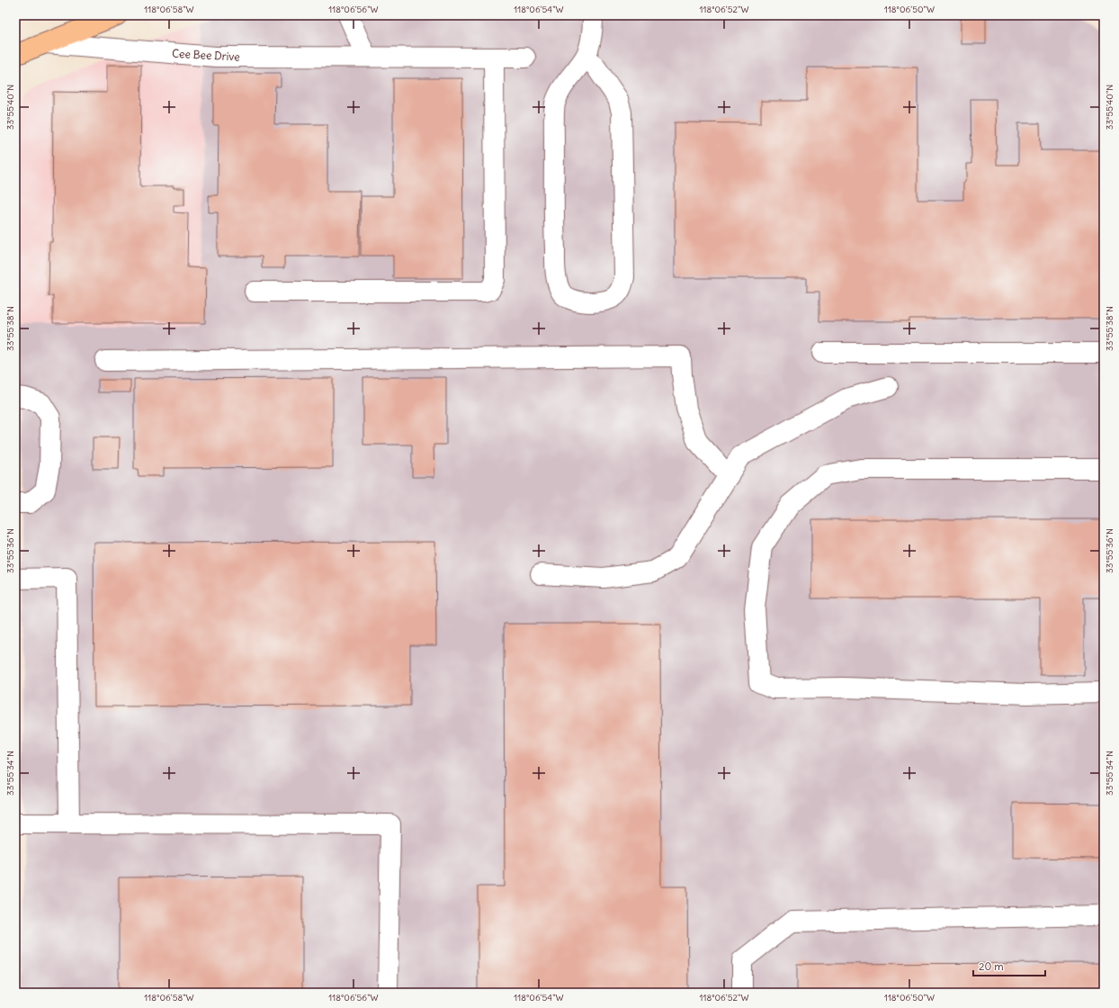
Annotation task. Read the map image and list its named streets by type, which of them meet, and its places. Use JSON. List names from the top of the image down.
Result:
{
  "streets": {
    "street": ["Cee Bee Drive"]
  },
  "scale_bar": "20 m",
  "coordinates": [
    "118°06'58\"W",
    "118°06'56\"W",
    "118°06'54\"W",
    "118°06'52\"W",
    "118°06'50\"W",
    "33°55'40\"N",
    "33°55'38\"N",
    "33°55'36\"N",
    "33°55'34\"N"
  ]
}
